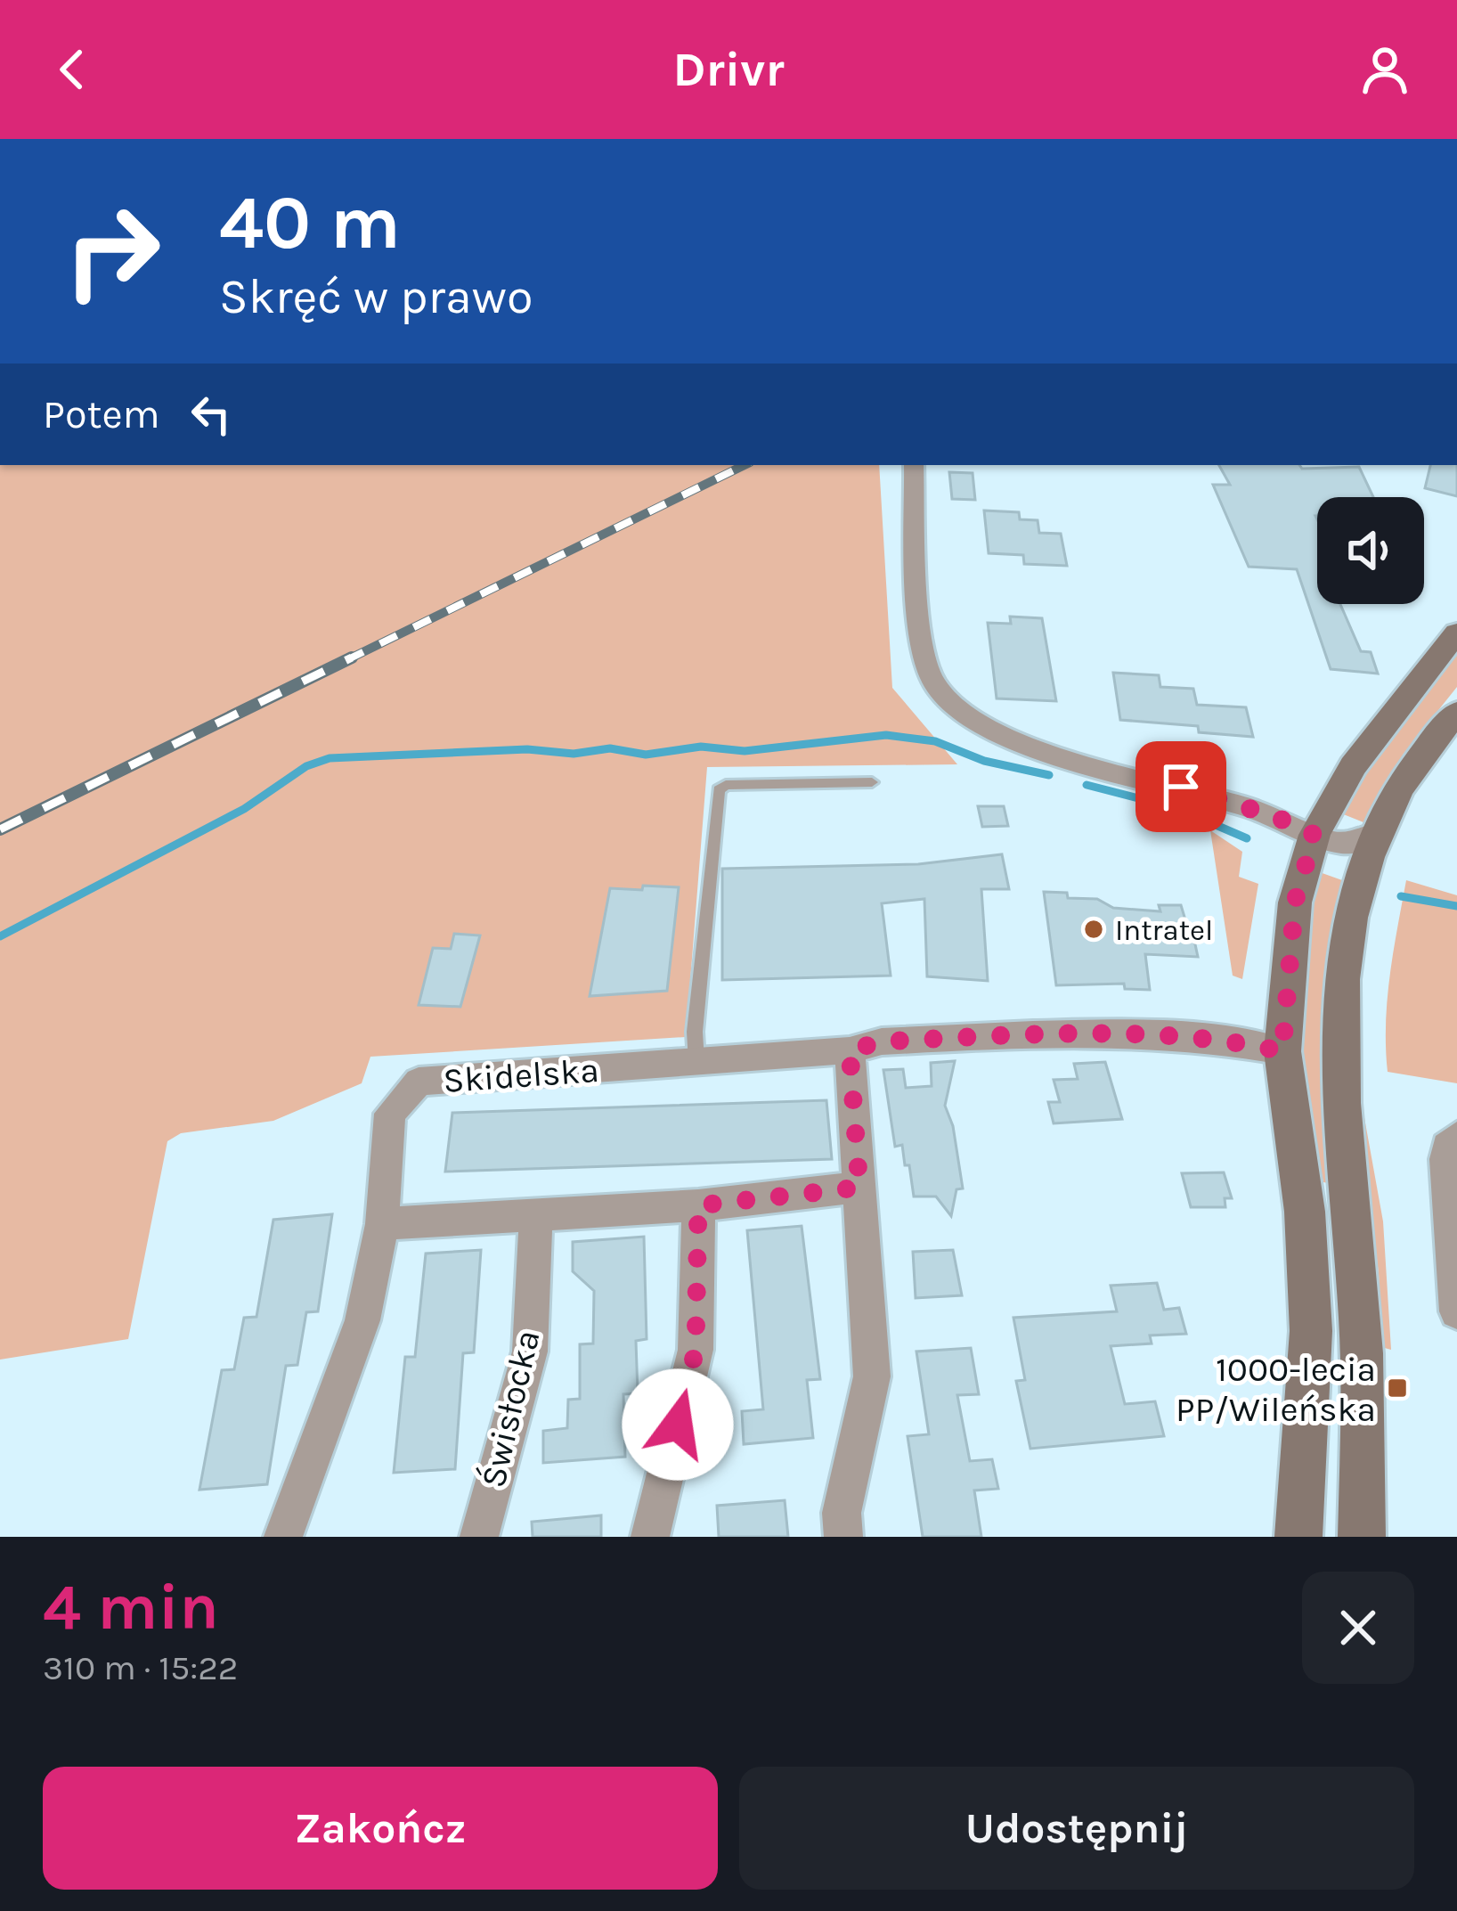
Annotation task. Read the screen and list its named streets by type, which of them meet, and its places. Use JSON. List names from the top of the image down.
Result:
{
  "streets": {
    "street": ["Skidelska", "Świsłocka"]
  },
  "places": {
    "other": ["Intratel"],
    "transit": ["1000-lecia PP/Wileńska"]
  },
  "page": {
    "header": "Drivr",
    "turn": ["40 m", "Skręć w prawo"],
    "then": "Potem",
    "heading": ["4 min", "310 m · 15:22"],
    "buttons": ["Zakończ", "Udostępnij"]
  }
}
